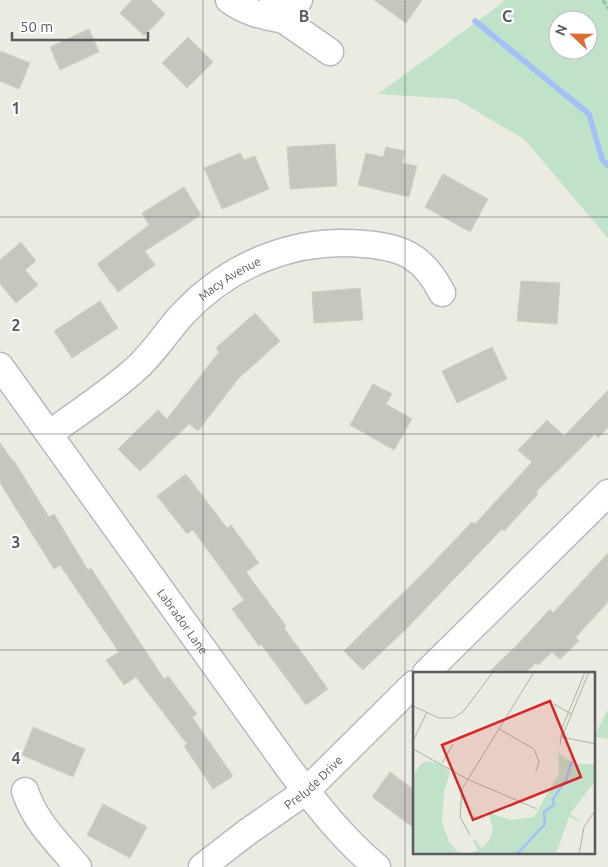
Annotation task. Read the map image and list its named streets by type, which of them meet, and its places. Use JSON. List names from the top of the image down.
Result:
{
  "streets": {
    "street": ["Macy Avenue", "Labrador Lane", "Prelude Drive"]
  },
  "crossings": [
    ["Macy Avenue", "Labrador Lane"],
    ["Labrador Lane", "Prelude Drive"]
  ],
  "scale_bar": "50 m",
  "north": "left",
  "grid": {
    "columns": ["B", "C"],
    "rows": [
      "1",
      "2",
      "3",
      "4"
    ]
  }
}
